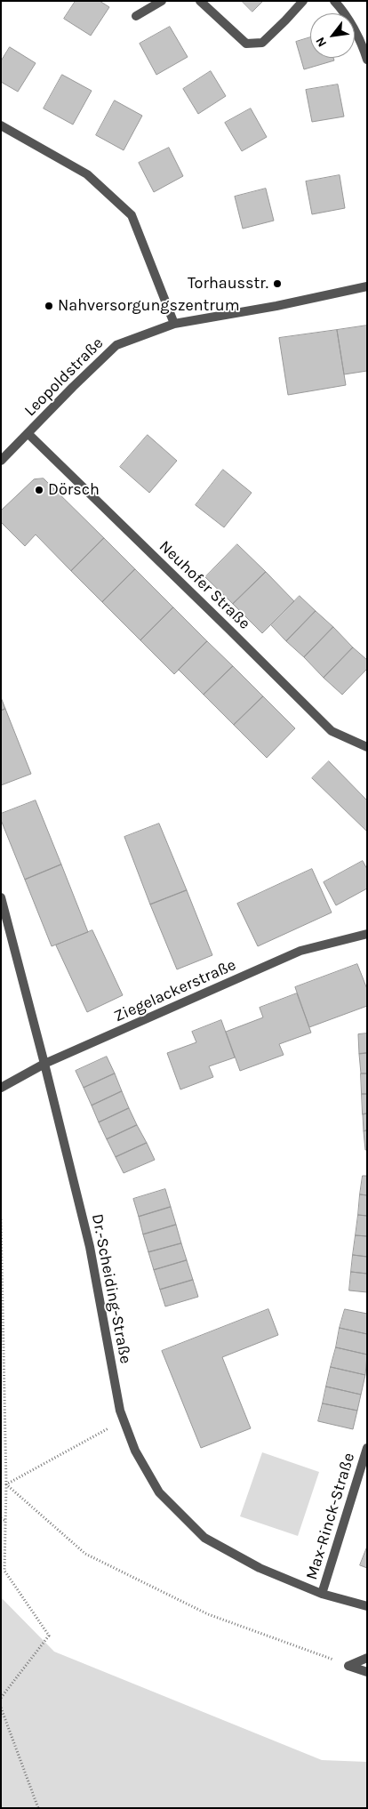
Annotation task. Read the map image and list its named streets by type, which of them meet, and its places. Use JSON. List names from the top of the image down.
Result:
{
  "streets": {
    "street": [
      "Leopoldstraße",
      "Neuhofer Straße",
      "Ziegelackerstraße",
      "Dr.-Scheiding-Straße",
      "Max-Rinck-Straße"
    ]
  },
  "crossings": [
    ["Leopoldstraße", "Neuhofer Straße"],
    ["Ziegelackerstraße", "Dr.-Scheiding-Straße"],
    ["Dr.-Scheiding-Straße", "Max-Rinck-Straße"]
  ],
  "places": ["Torhausstr.", "Nahversorgungszentrum", "Dörsch"],
  "north": "bottom left"
}
